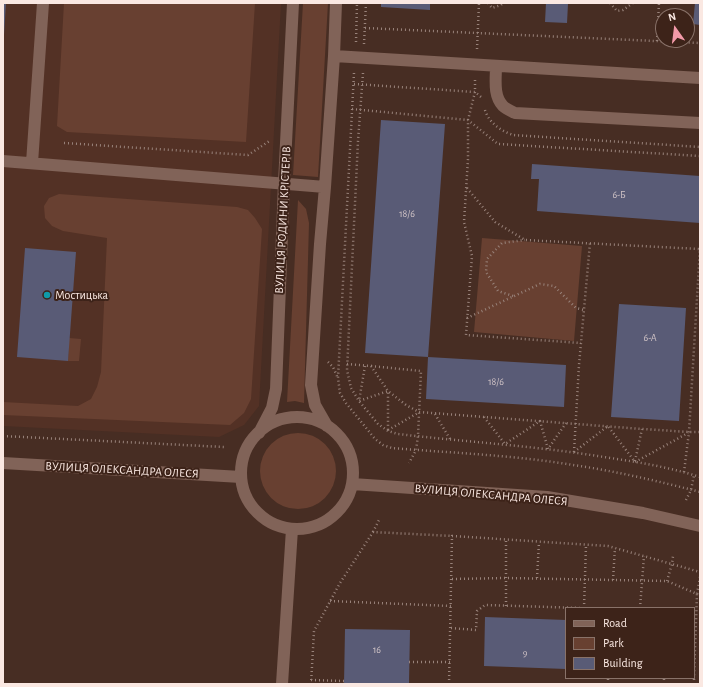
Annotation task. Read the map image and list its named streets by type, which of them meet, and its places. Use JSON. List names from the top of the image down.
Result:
{
  "streets": {
    "street": ["ВУЛИЦЯ РОДИНИ КРІСТЕРІВ", "ВУЛИЦЯ ОЛЕКСАНДРА ОЛЕСЯ"]
  },
  "crossings": [
    ["ВУЛИЦЯ РОДИНИ КРІСТЕРІВ", "ВУЛИЦЯ ОЛЕКСАНДРА ОЛЕСЯ"]
  ],
  "places": ["Мостицька"],
  "house_numbers": [
    "6-Б",
    "18/6",
    "6-А",
    "18/6",
    "16",
    "9"
  ],
  "legend": ["Road", "Park", "Building"],
  "north": "top"
}
